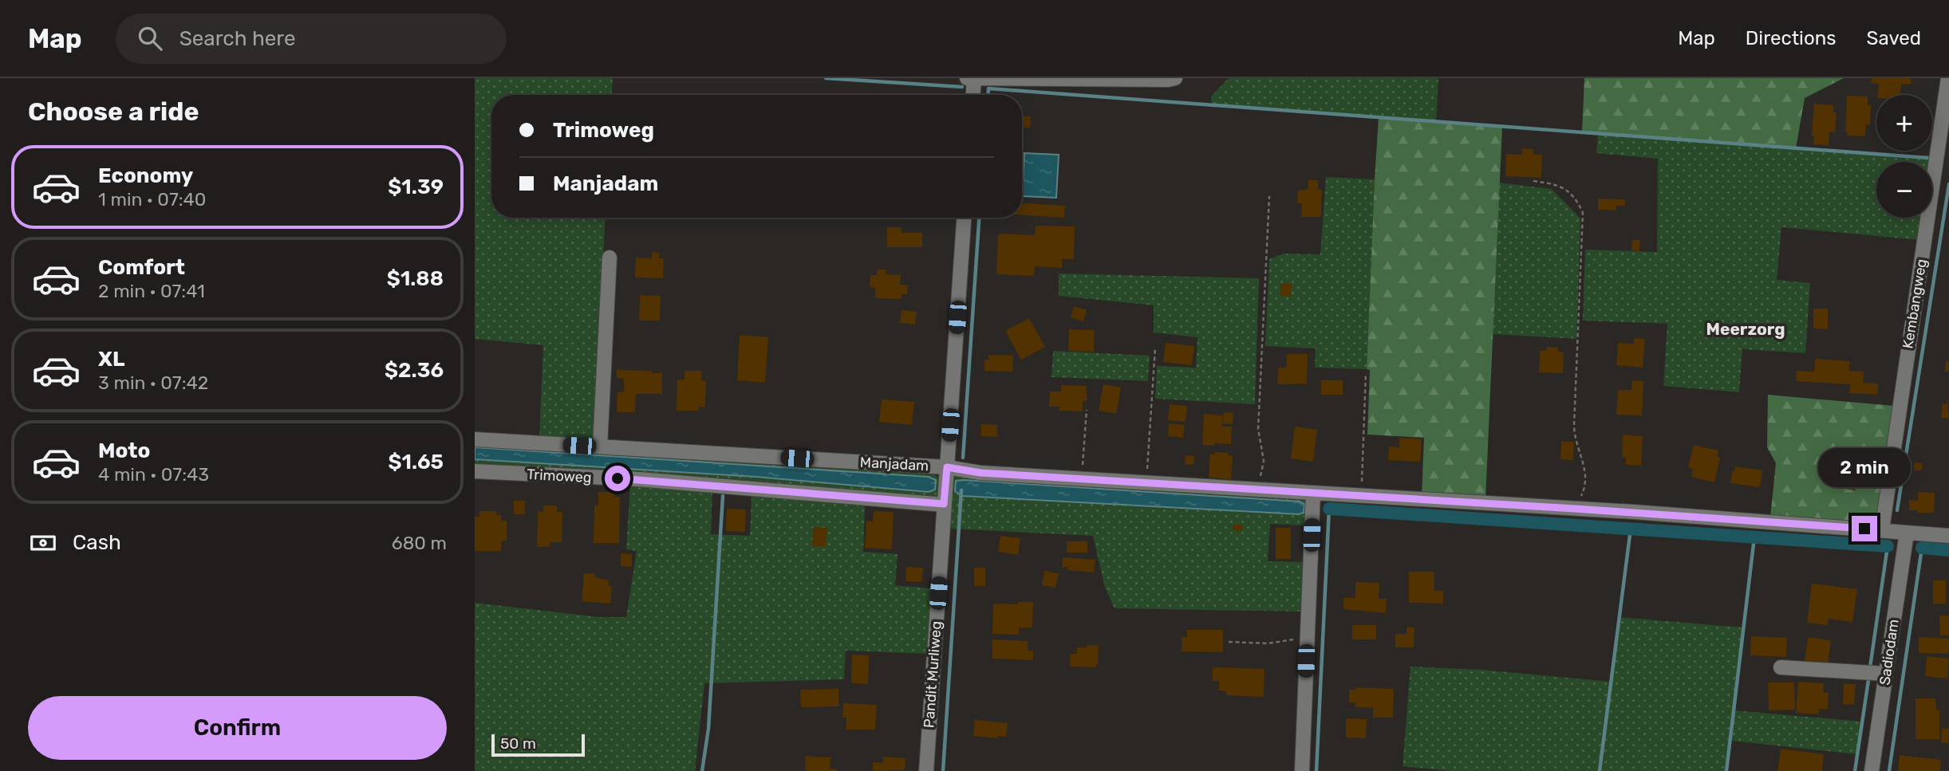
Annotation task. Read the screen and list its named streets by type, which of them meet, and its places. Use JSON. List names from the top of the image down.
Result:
{
  "streets": {
    "street": [
      "Kembangweg",
      "Manjadam",
      "Trimoweg",
      "Sadiodam",
      "Pandit Murliweg"
    ]
  },
  "crossings": [
    ["Kembangweg", "Manjadam"],
    ["Manjadam", "Sadiodam"],
    ["Manjadam", "Pandit Murliweg"],
    ["Trimoweg", "Pandit Murliweg"]
  ],
  "districts": ["Meerzorg"],
  "scale_bar": "50 m",
  "page": {
    "header": "Map",
    "search": "Search here",
    "nav": ["Map", "Directions", "Saved"],
    "heading": "Choose a ride",
    "map_buttons": ["+", "−"],
    "banner": ["Trimoweg", "Manjadam"],
    "list": [
      {
        "name": "Economy",
        "note": "1 min · 07:40",
        "value": "$1.39"
      },
      {
        "name": "Comfort",
        "note": "2 min · 07:41",
        "value": "$1.88"
      },
      {
        "name": "XL",
        "note": "3 min · 07:42",
        "value": "$2.36"
      },
      {
        "name": "Moto",
        "note": "4 min · 07:43",
        "value": "$1.65"
      }
    ],
    "bubble": "2 min",
    "pay": ["Cash", "680 m"],
    "buttons": "Confirm",
    "scale": "50 m"
  }
}
